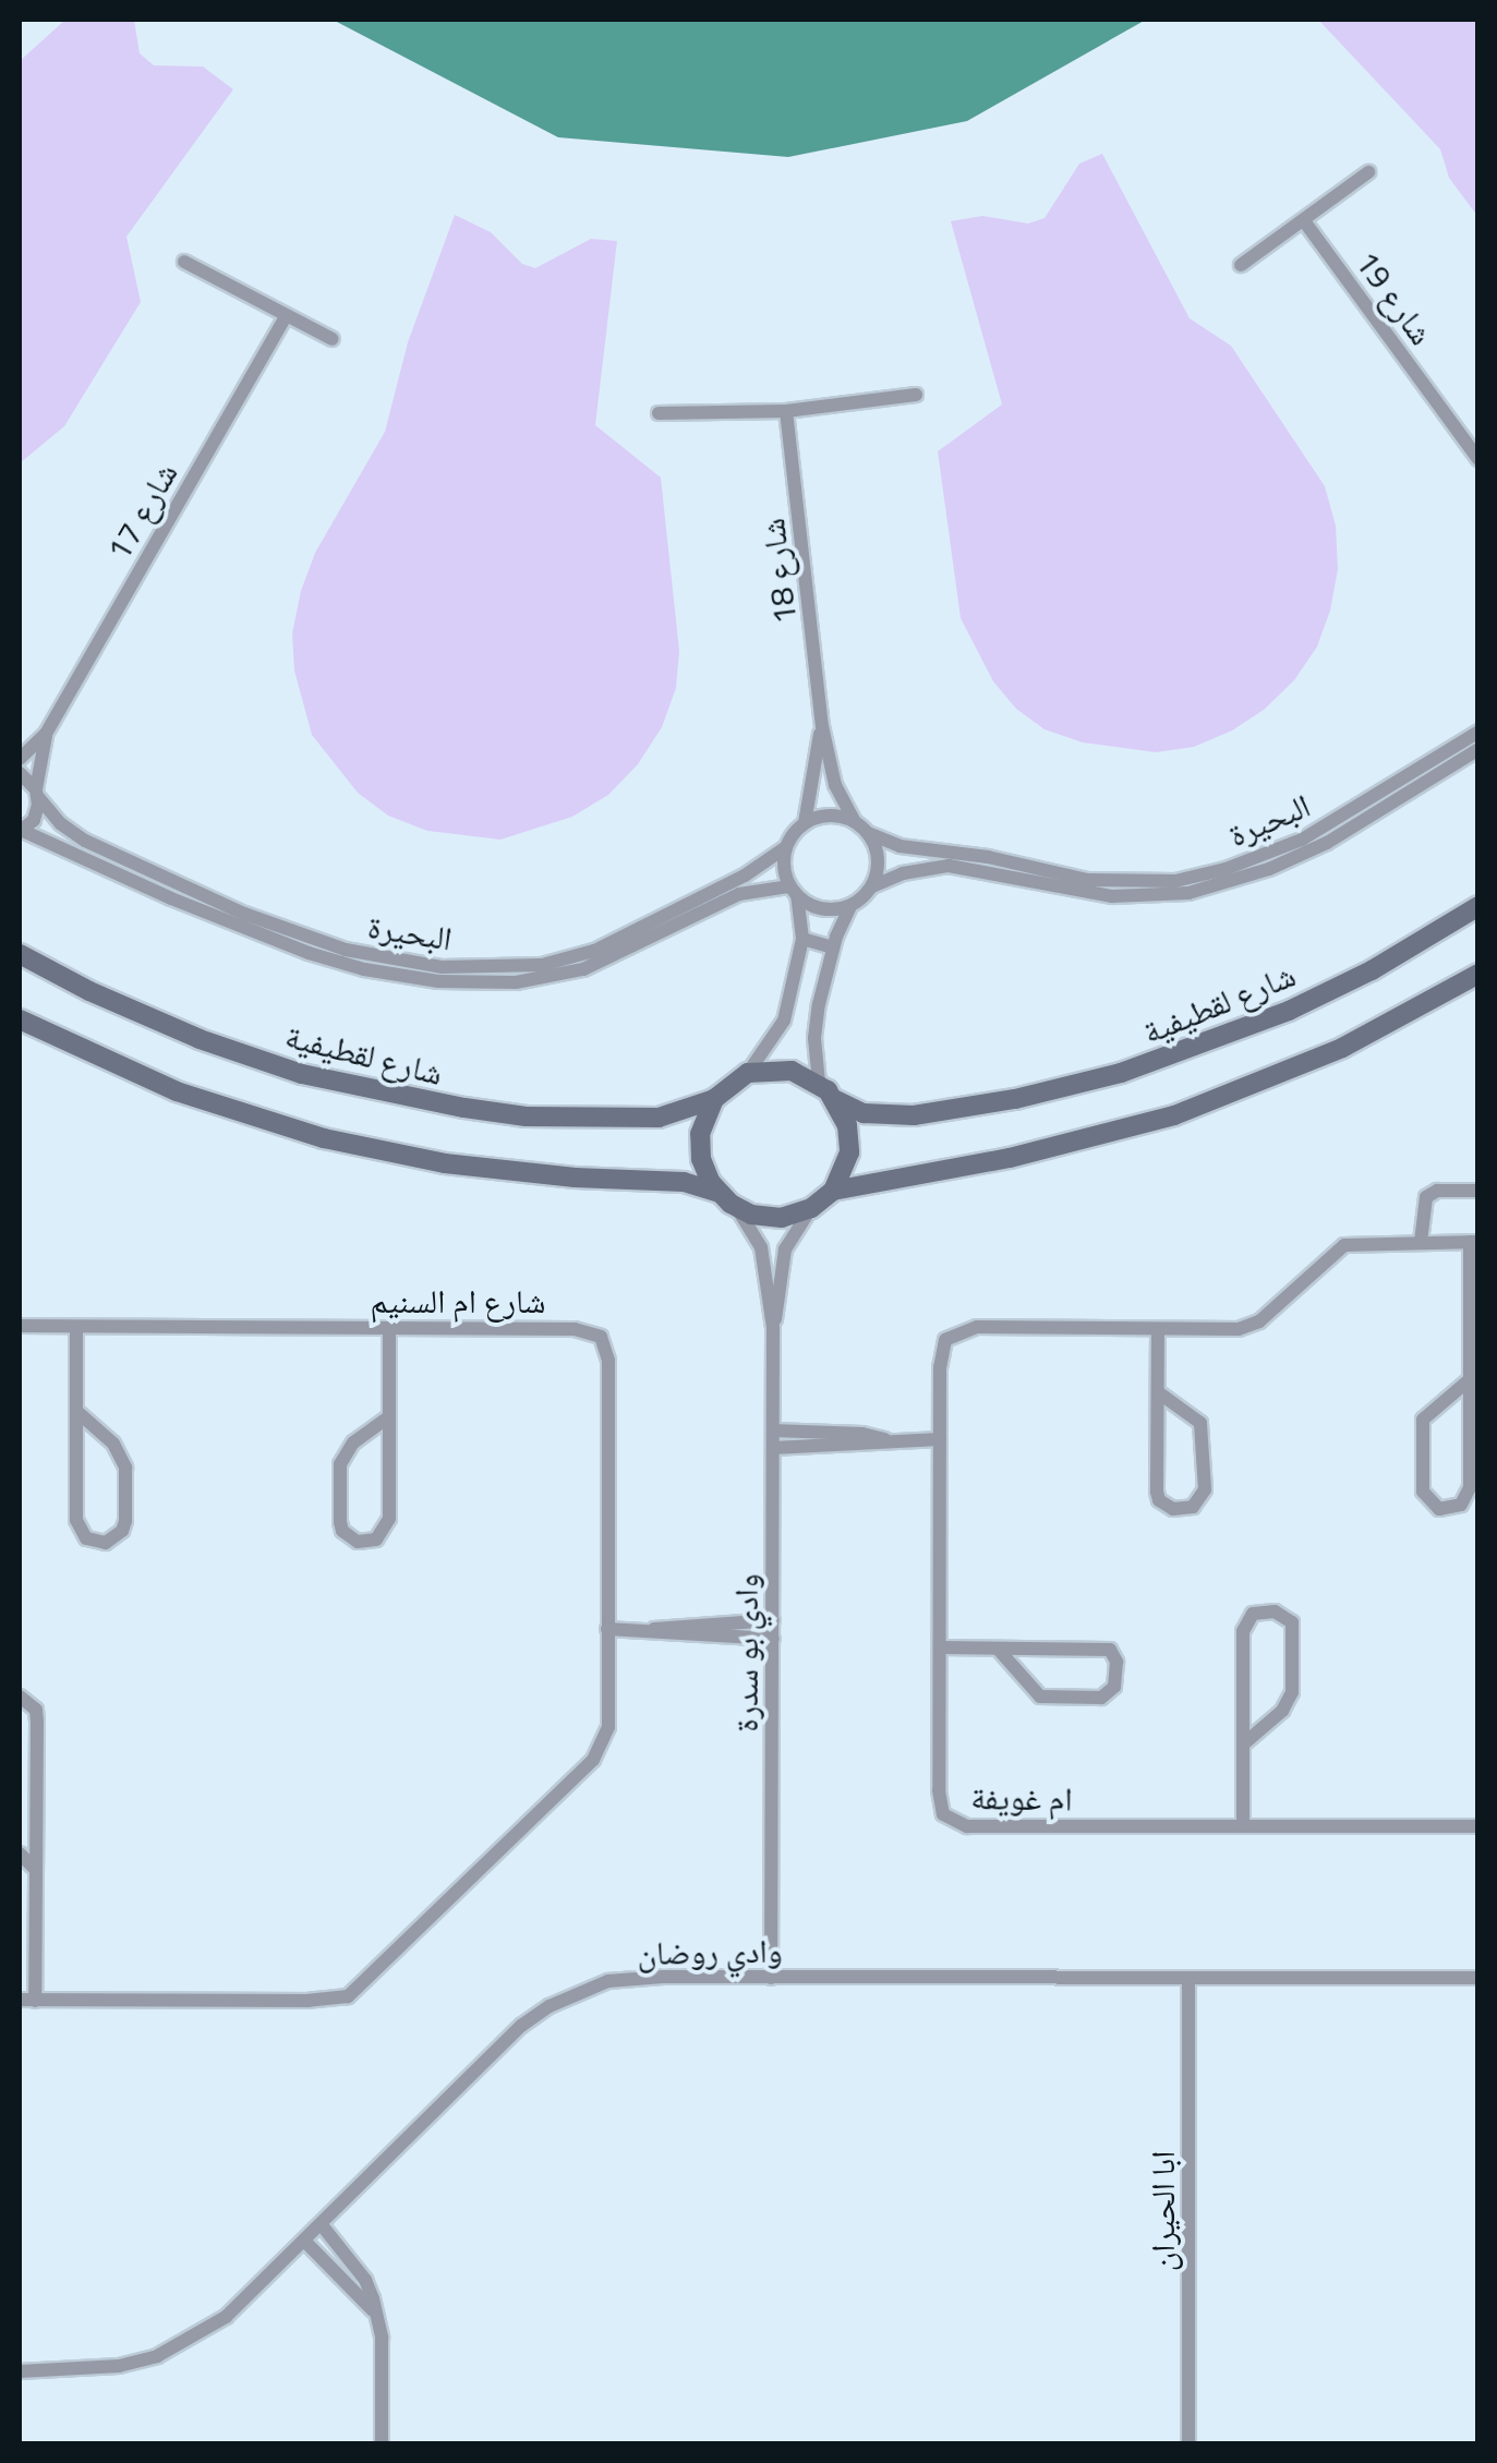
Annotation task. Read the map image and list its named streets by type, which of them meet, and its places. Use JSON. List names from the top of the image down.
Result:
{
  "streets": {
    "street": [
      "شارع 19",
      "شارع 17",
      "شارع 18",
      "البحيرة",
      "شارع لقطيفية",
      "شارع ام السنيم",
      "وادي بو سدرة",
      "ام غويفة",
      "وادي روضان",
      "ابا الحيران"
    ]
  },
  "crossings": [
    ["شارع 17", "البحيرة"],
    ["شارع 18", "البحيرة"],
    ["شارع لقطيفية", "وادي بو سدرة"],
    ["وادي بو سدرة", "وادي روضان"],
    ["وادي روضان", "ابا الحيران"]
  ]
}
